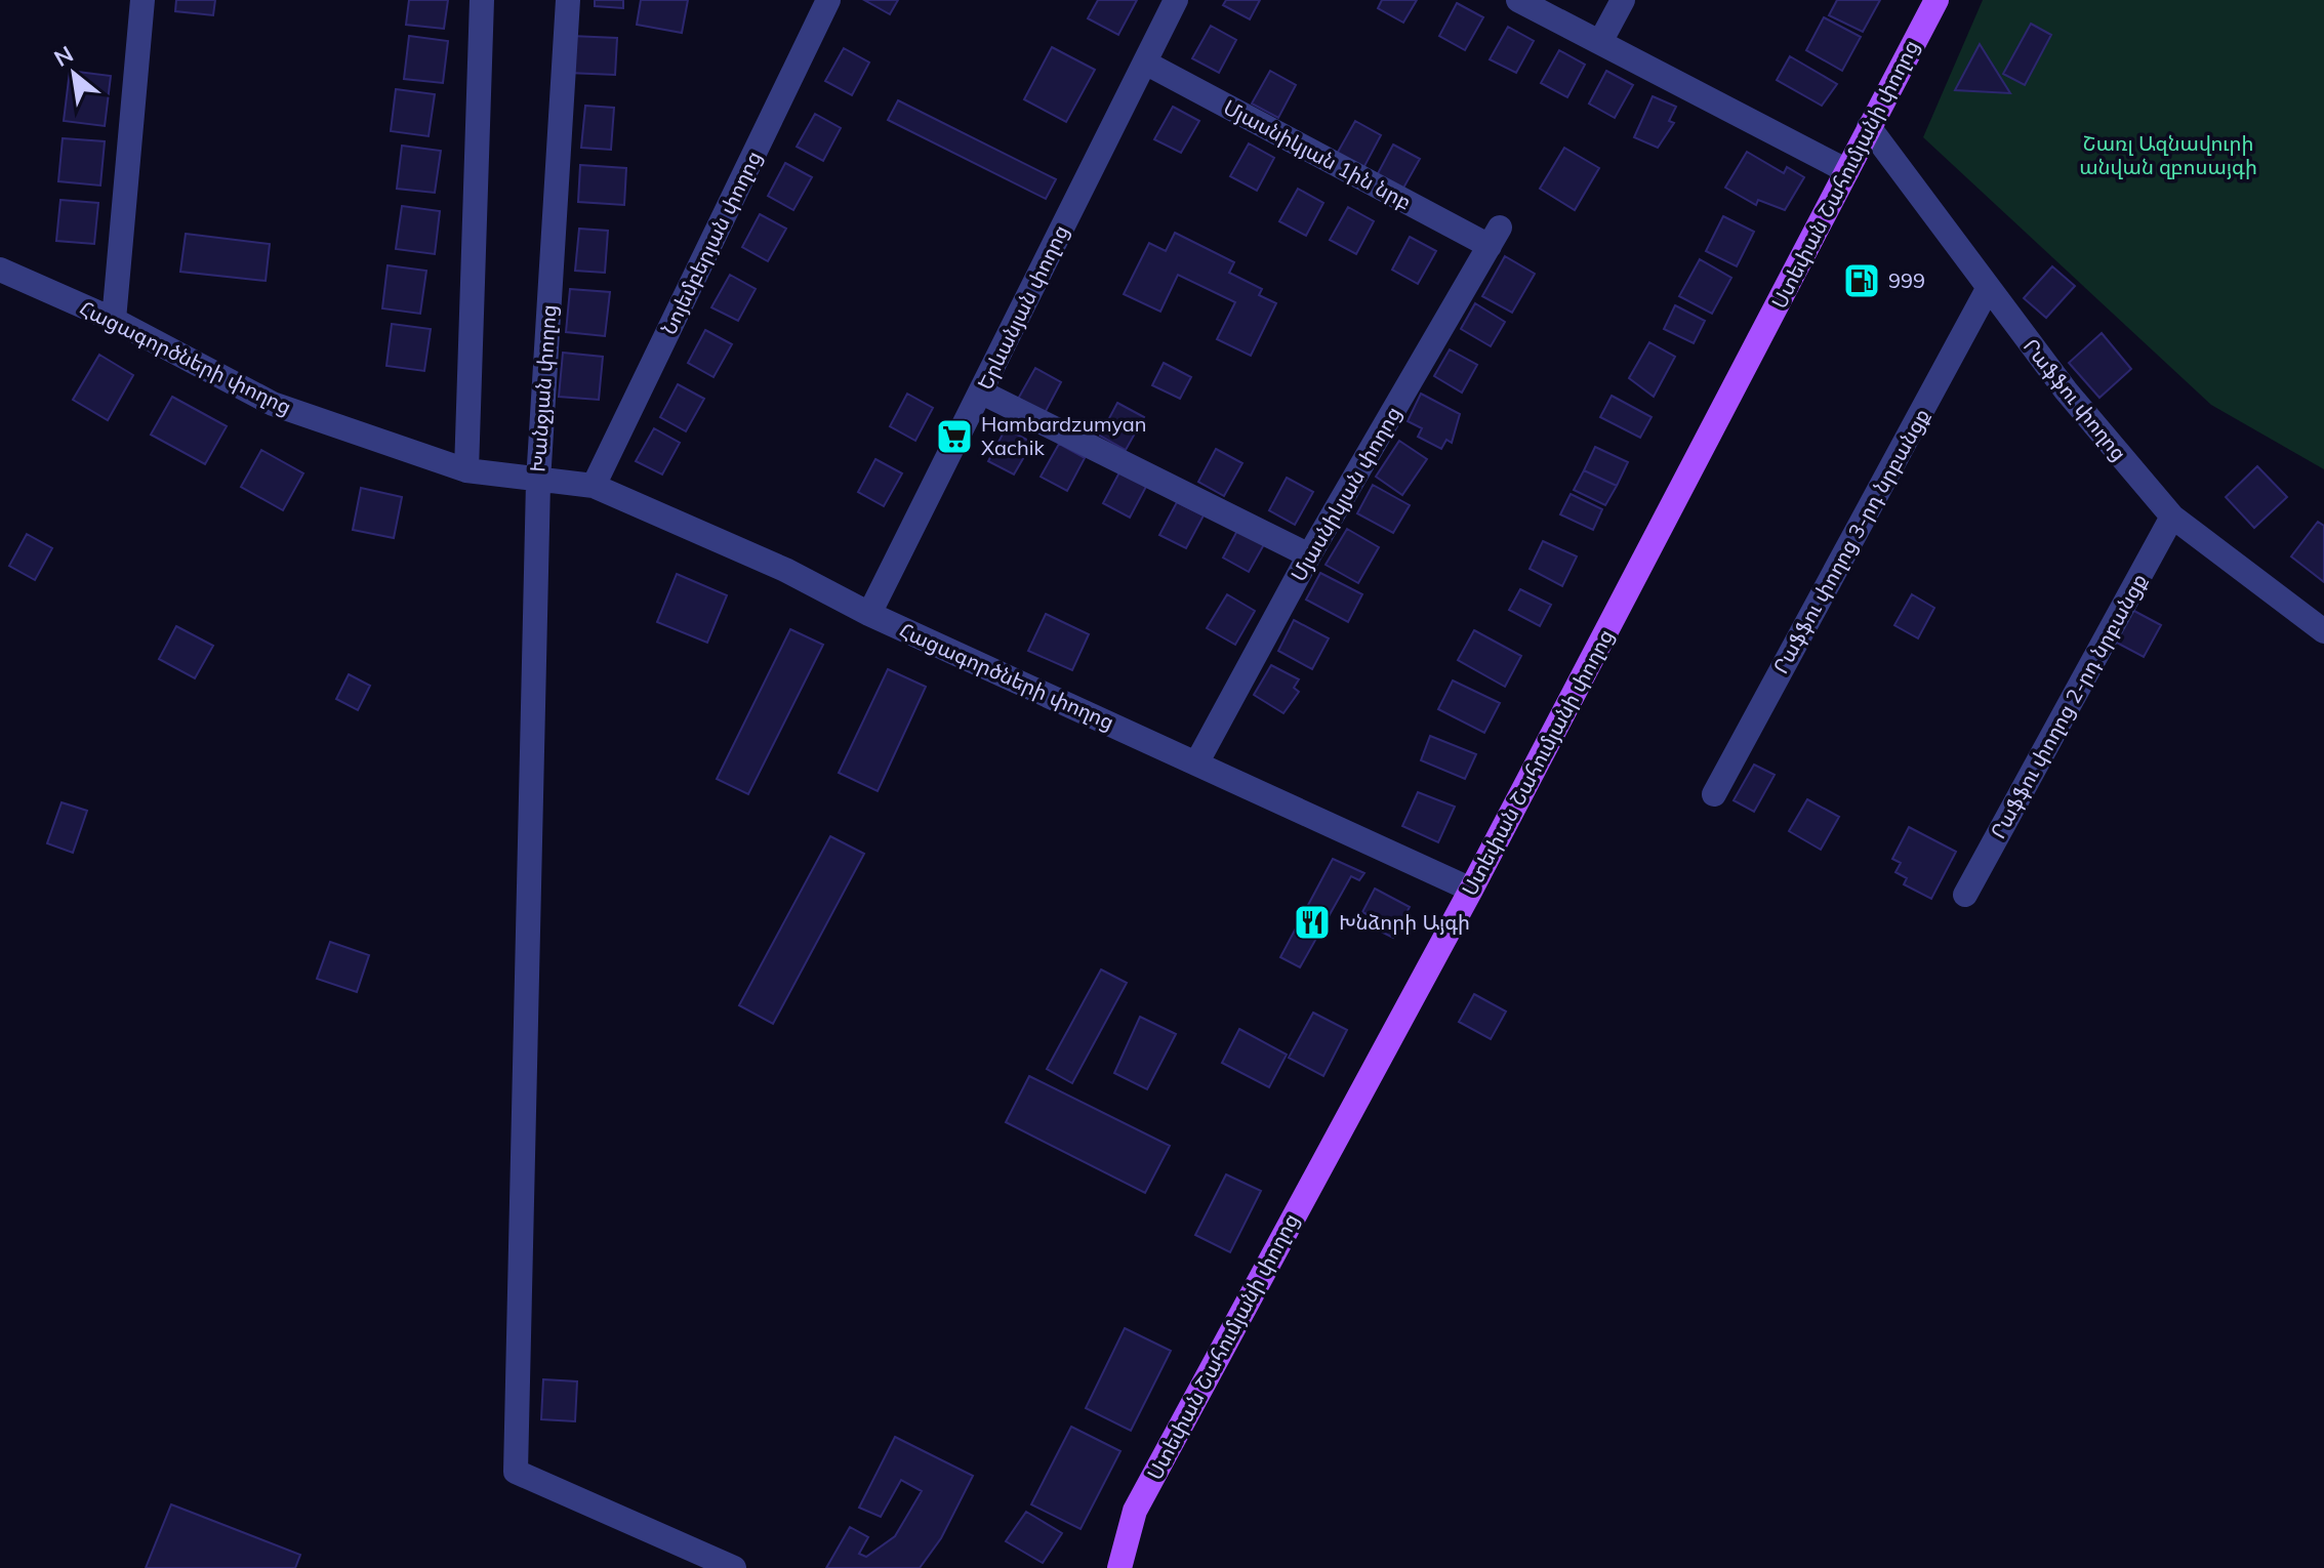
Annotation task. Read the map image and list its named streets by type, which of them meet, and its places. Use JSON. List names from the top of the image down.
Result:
{
  "streets": {
    "main road": ["Ստեփան Շահումյանի փողոց"],
    "street": [
      "Մյասնիկյան 1ին նրբ",
      "Նոյեմբերյան փողոց",
      "Երևանյան փողոց",
      "Հացագործների փողոց",
      "Խանջյան փողոց",
      "Րաֆֆու փողոց",
      "Մյասնիկյան փողոց",
      "Րաֆֆու փողոց 3-րդ նրբանցք",
      "Րաֆֆու փողոց 2-րդ նրբանցք"
    ]
  },
  "crossings": [
    ["Մյասնիկյան 1ին նրբ", "Երևանյան փողոց"],
    ["Մյասնիկյան 1ին նրբ", "Մյասնիկյան փողոց"],
    ["Ստեփան Շահումյանի փողոց", "Հացագործների փողոց"],
    ["Ստեփան Շահումյանի փողոց", "Րաֆֆու փողոց"],
    ["Նոյեմբերյան փողոց", "Հացագործների փողոց"],
    ["Երևանյան փողոց", "Հացագործների փողոց"],
    ["Հացագործների փողոց", "Խանջյան փողոց"],
    ["Հացագործների փողոց", "Մյասնիկյան փողոց"],
    ["Րաֆֆու փողոց", "Րաֆֆու փողոց 3-րդ նրբանցք"],
    ["Րաֆֆու փողոց", "Րաֆֆու փողոց 2-րդ նրբանցք"]
  ],
  "parks": ["Շառլ Ազնավուրի անվան զբոսայգի"],
  "places": {
    "fuel station": ["999"],
    "supermarket": ["Hambardzumyan Xachik"],
    "restaurant": ["Խնձորի Այգի"]
  },
  "north": "top left"
}
